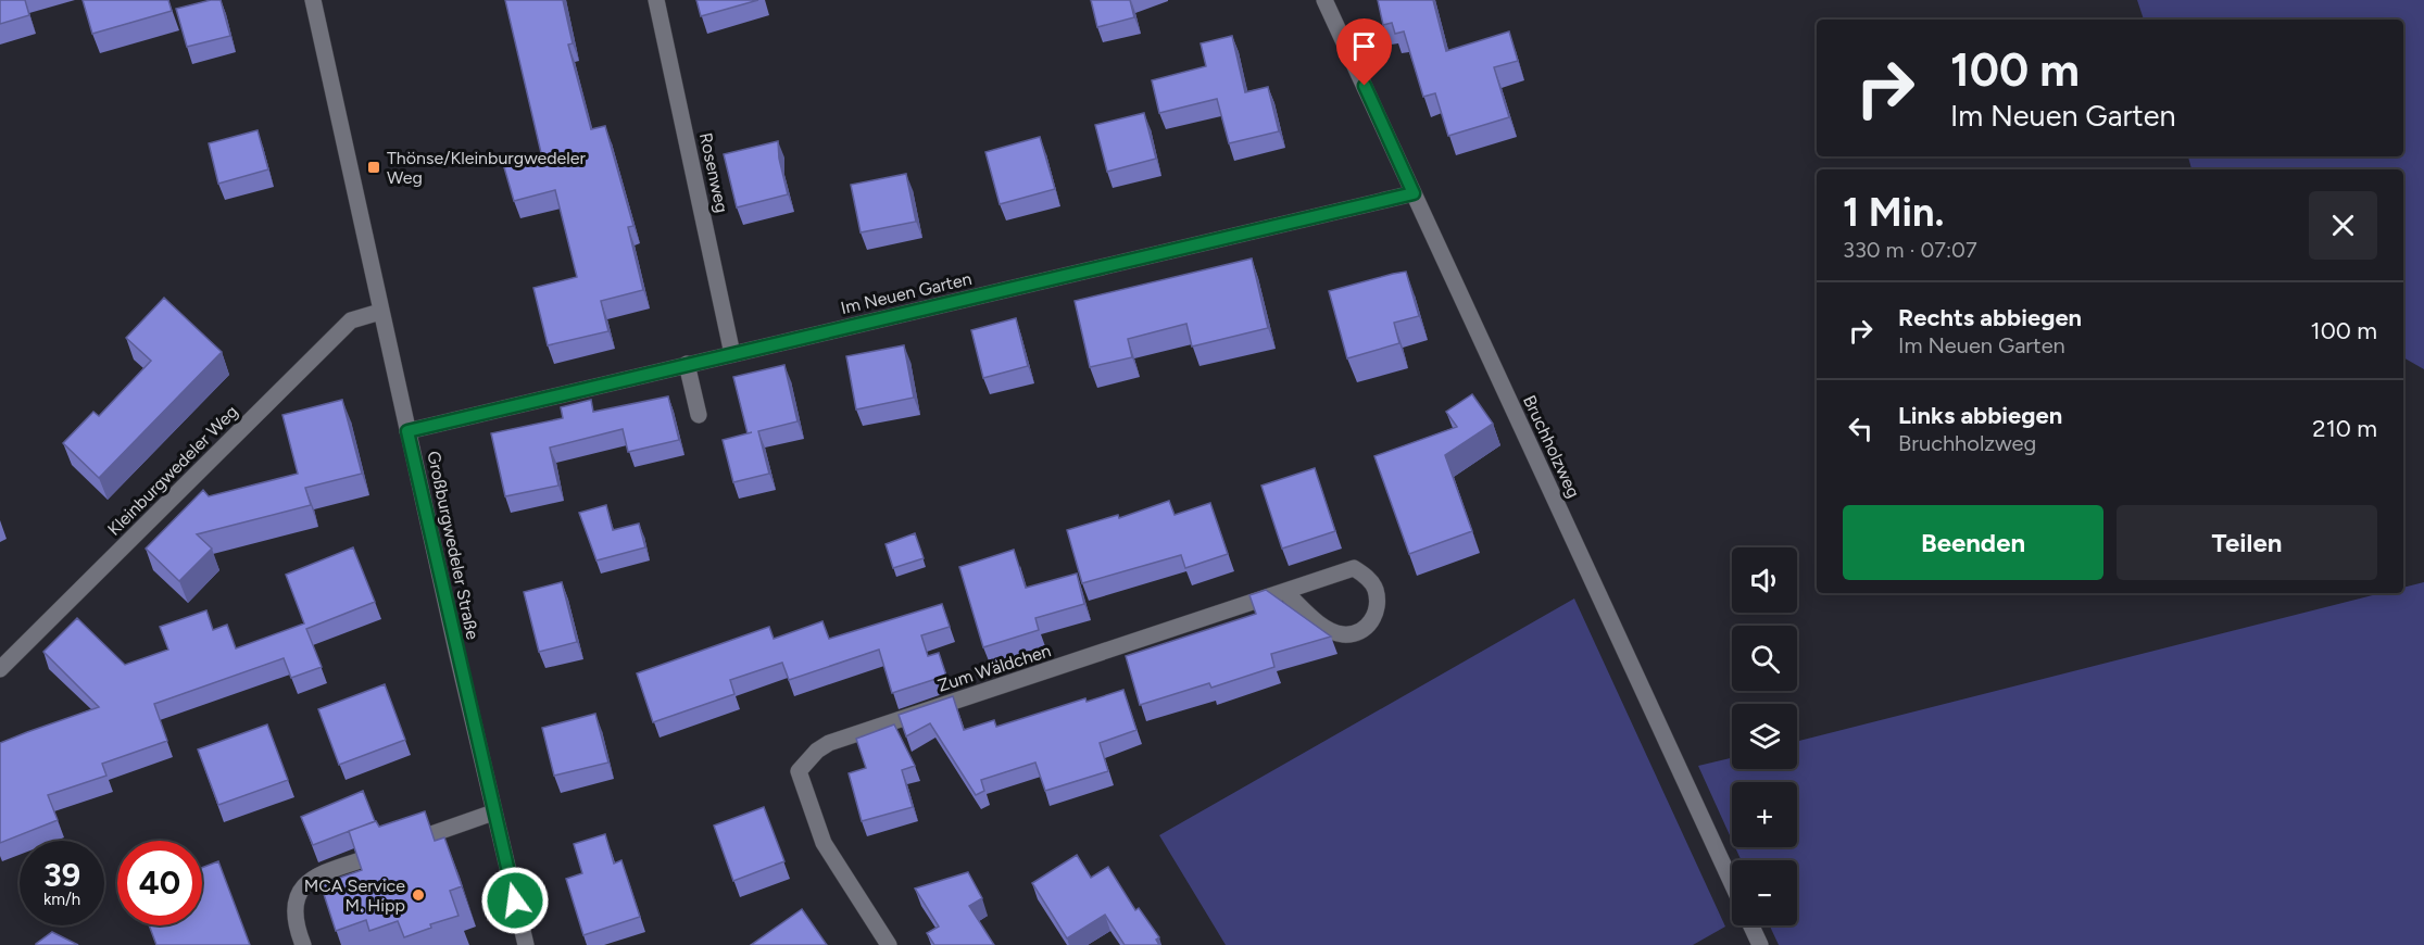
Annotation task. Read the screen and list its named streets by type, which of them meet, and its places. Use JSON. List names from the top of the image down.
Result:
{
  "streets": {
    "street": [
      "Rosenweg",
      "Im Neuen Garten",
      "Bruchholzweg",
      "Kleinburgwedeler Weg",
      "Großburgwedeler Straße",
      "Zum Wäldchen"
    ]
  },
  "crossings": [
    ["Rosenweg", "Im Neuen Garten"],
    ["Im Neuen Garten", "Bruchholzweg"],
    ["Im Neuen Garten", "Großburgwedeler Straße"],
    ["Kleinburgwedeler Weg", "Großburgwedeler Straße"]
  ],
  "places": {
    "transit": ["Thönse/Kleinburgwedeler Weg"],
    "other": ["MCA Service M. Hipp"]
  },
  "page": {
    "turn": ["100 m", "Im Neuen Garten"],
    "heading": ["1 Min.", "330 m · 07:07"],
    "list": [
      {
        "name": "Rechts abbiegen",
        "note": "Im Neuen Garten",
        "value": "100 m"
      },
      {
        "name": "Links abbiegen",
        "note": "Bruchholzweg",
        "value": "210 m"
      }
    ],
    "buttons": ["Beenden", "Teilen"],
    "map_buttons": ["+", "−"],
    "speed": "39 km/h",
    "limit": "40"
  }
}
